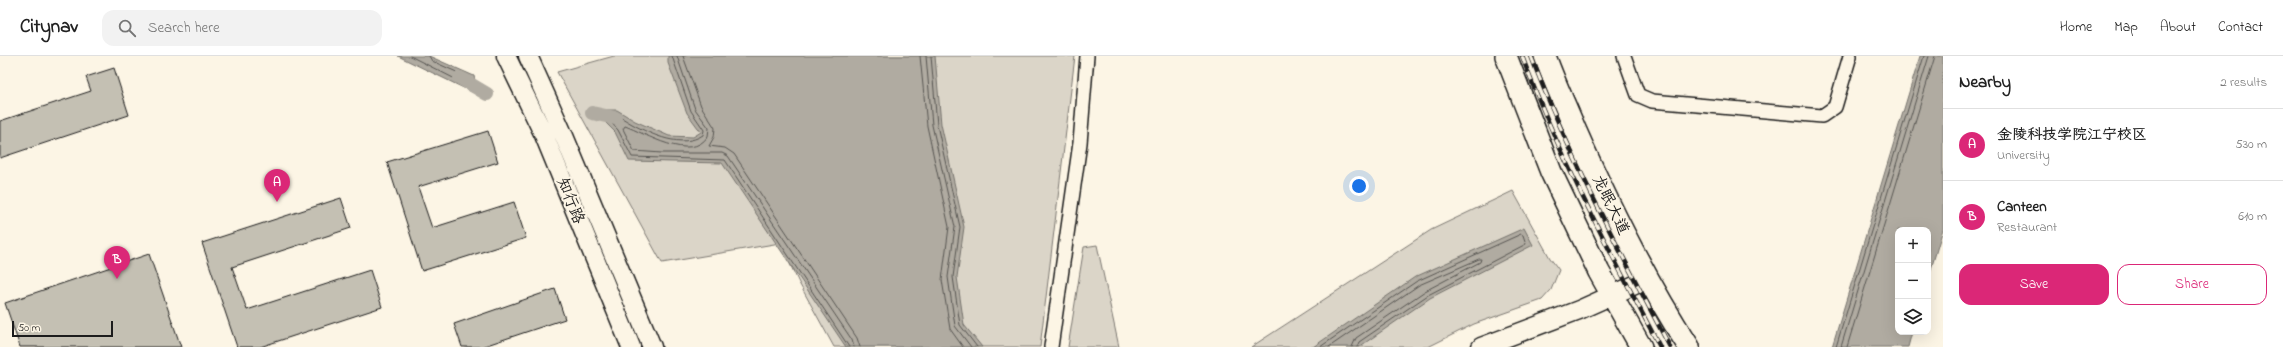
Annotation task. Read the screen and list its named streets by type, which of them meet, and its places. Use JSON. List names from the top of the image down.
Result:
{
  "streets": {
    "main road": ["龙眠大道"],
    "street": ["知行路"]
  },
  "scale_bar": "50 m",
  "page": {
    "header": "Citynav",
    "search": "Search here",
    "nav": [
      "Home",
      "Map",
      "About",
      "Contact"
    ],
    "heading": ["Nearby", "2 results"],
    "list": [
      {
        "mark": "A",
        "name": "金陵科技学院江宁校区",
        "note": "University",
        "value": "530 m"
      },
      {
        "mark": "B",
        "name": "Canteen",
        "note": "Restaurant",
        "value": "610 m"
      }
    ],
    "pins": ["A", "B"],
    "map_buttons": ["+", "−"],
    "buttons": ["Save", "Share"],
    "scale": "50 m"
  }
}
